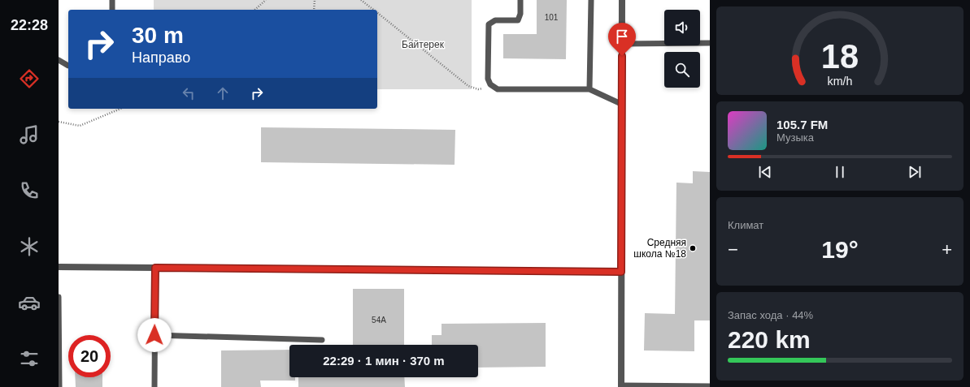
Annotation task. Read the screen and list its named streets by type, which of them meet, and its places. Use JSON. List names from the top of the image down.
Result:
{
  "parks": ["Байтерек"],
  "places": ["Средняя школа №18"],
  "house_numbers": ["101", "54А"],
  "page": {
    "tabs": "22:28",
    "turn": ["30 m", "Направо"],
    "song": ["105.7 FM", "Музыка"],
    "tile": [
      "Климат",
      ["Запас хода · 44%", "220 km"]
    ],
    "heat": ["−", "19°", "+"],
    "limit": "20",
    "trip": "22:29 · 1 мин · 370 m",
    "gauge": ["18", "km/h"]
  }
}
